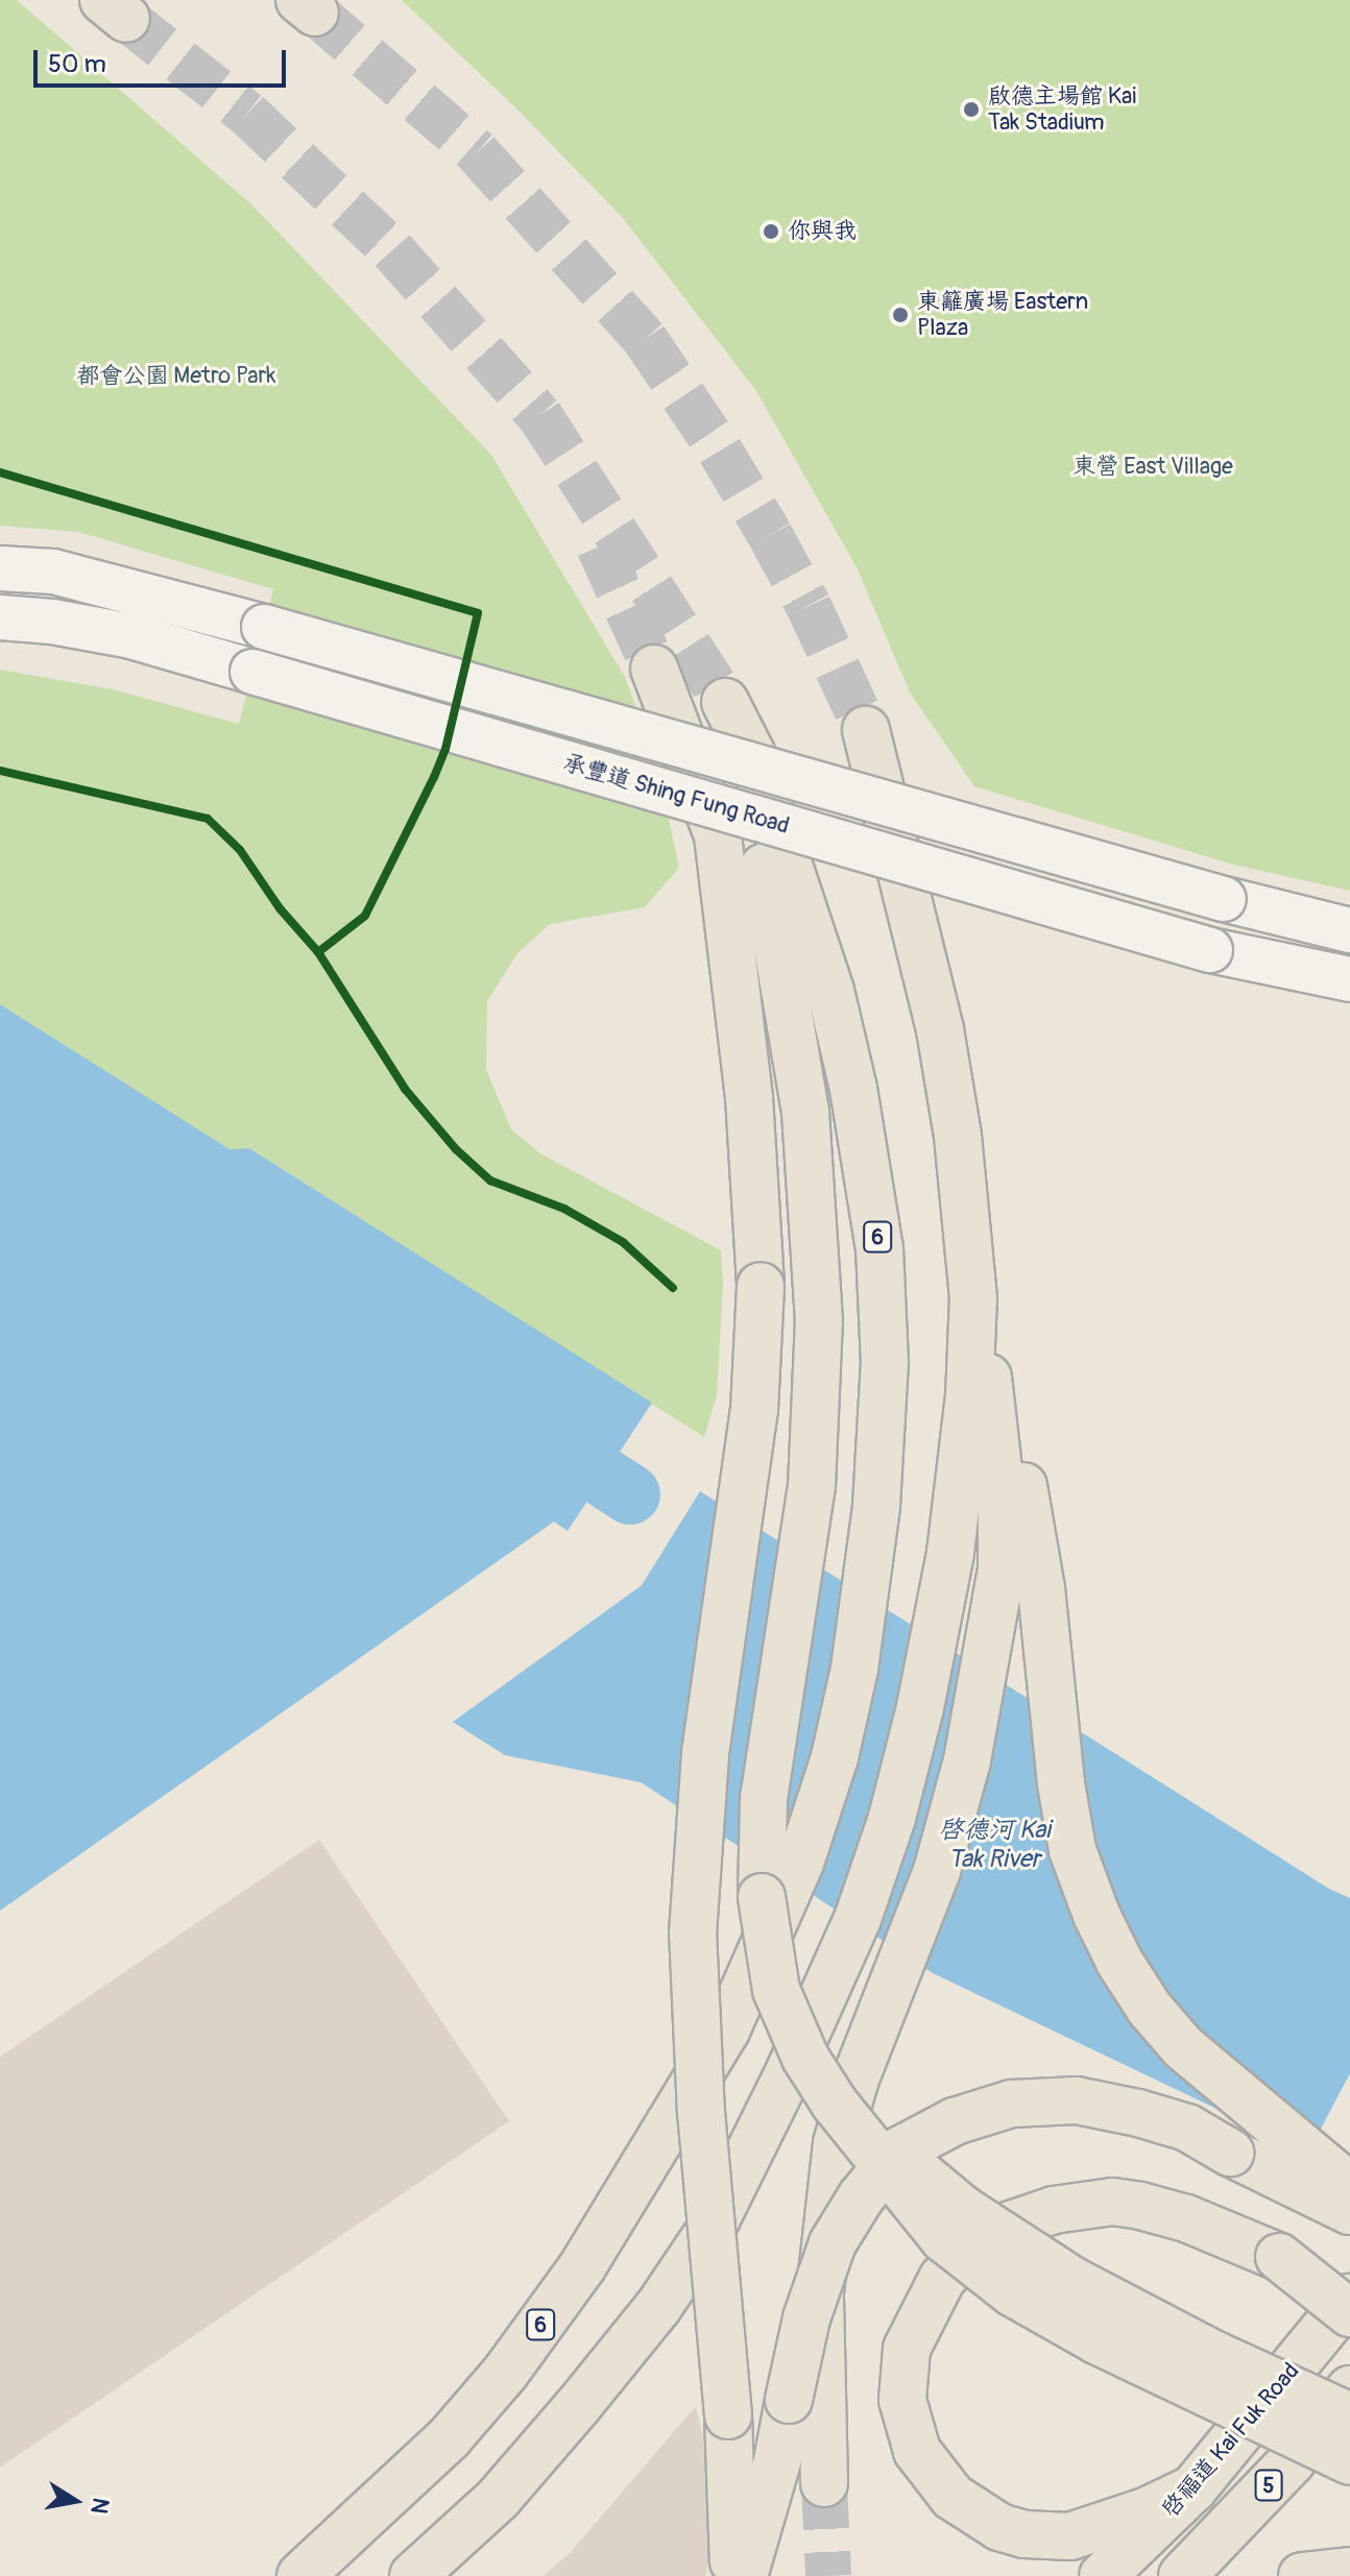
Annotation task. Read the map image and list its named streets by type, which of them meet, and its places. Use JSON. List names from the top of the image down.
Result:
{
  "streets": {
    "highway": ["6", "啓福道 Kai Fuk Road", "5"],
    "main road": ["承豐道 Shing Fung Road"]
  },
  "water": ["啓德河 Kai Tak River"],
  "parks": ["都會公園 Metro Park", "東營 East Village"],
  "places": ["啟德主場館 Kai Tak Stadium", "你與我", "東籬廣場 Eastern Plaza"],
  "scale_bar": "50 m",
  "north": "right"
}
